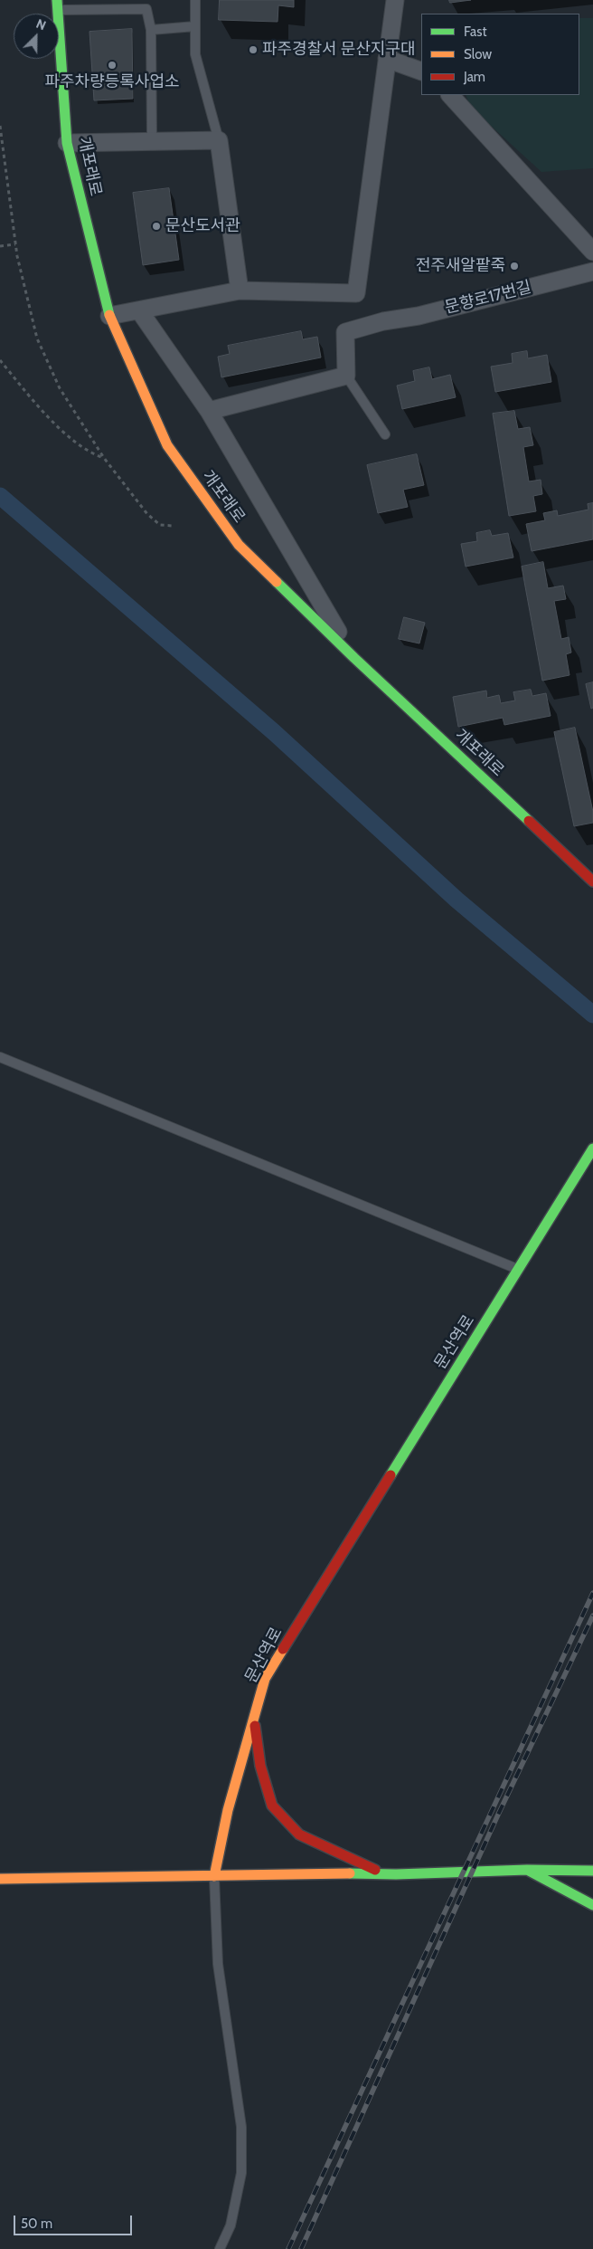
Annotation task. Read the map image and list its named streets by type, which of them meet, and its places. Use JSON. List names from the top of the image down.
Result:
{
  "streets": {
    "street": ["개포래로", "문향로17번길", "문산역로"]
  },
  "places": [
    "파주경찰서 문산지구대",
    "파주차량등록사업소",
    "문산도서관",
    "전주새알팥죽"
  ],
  "legend": ["Fast", "Slow", "Jam"],
  "scale_bar": "50 m",
  "north": "top right"
}
